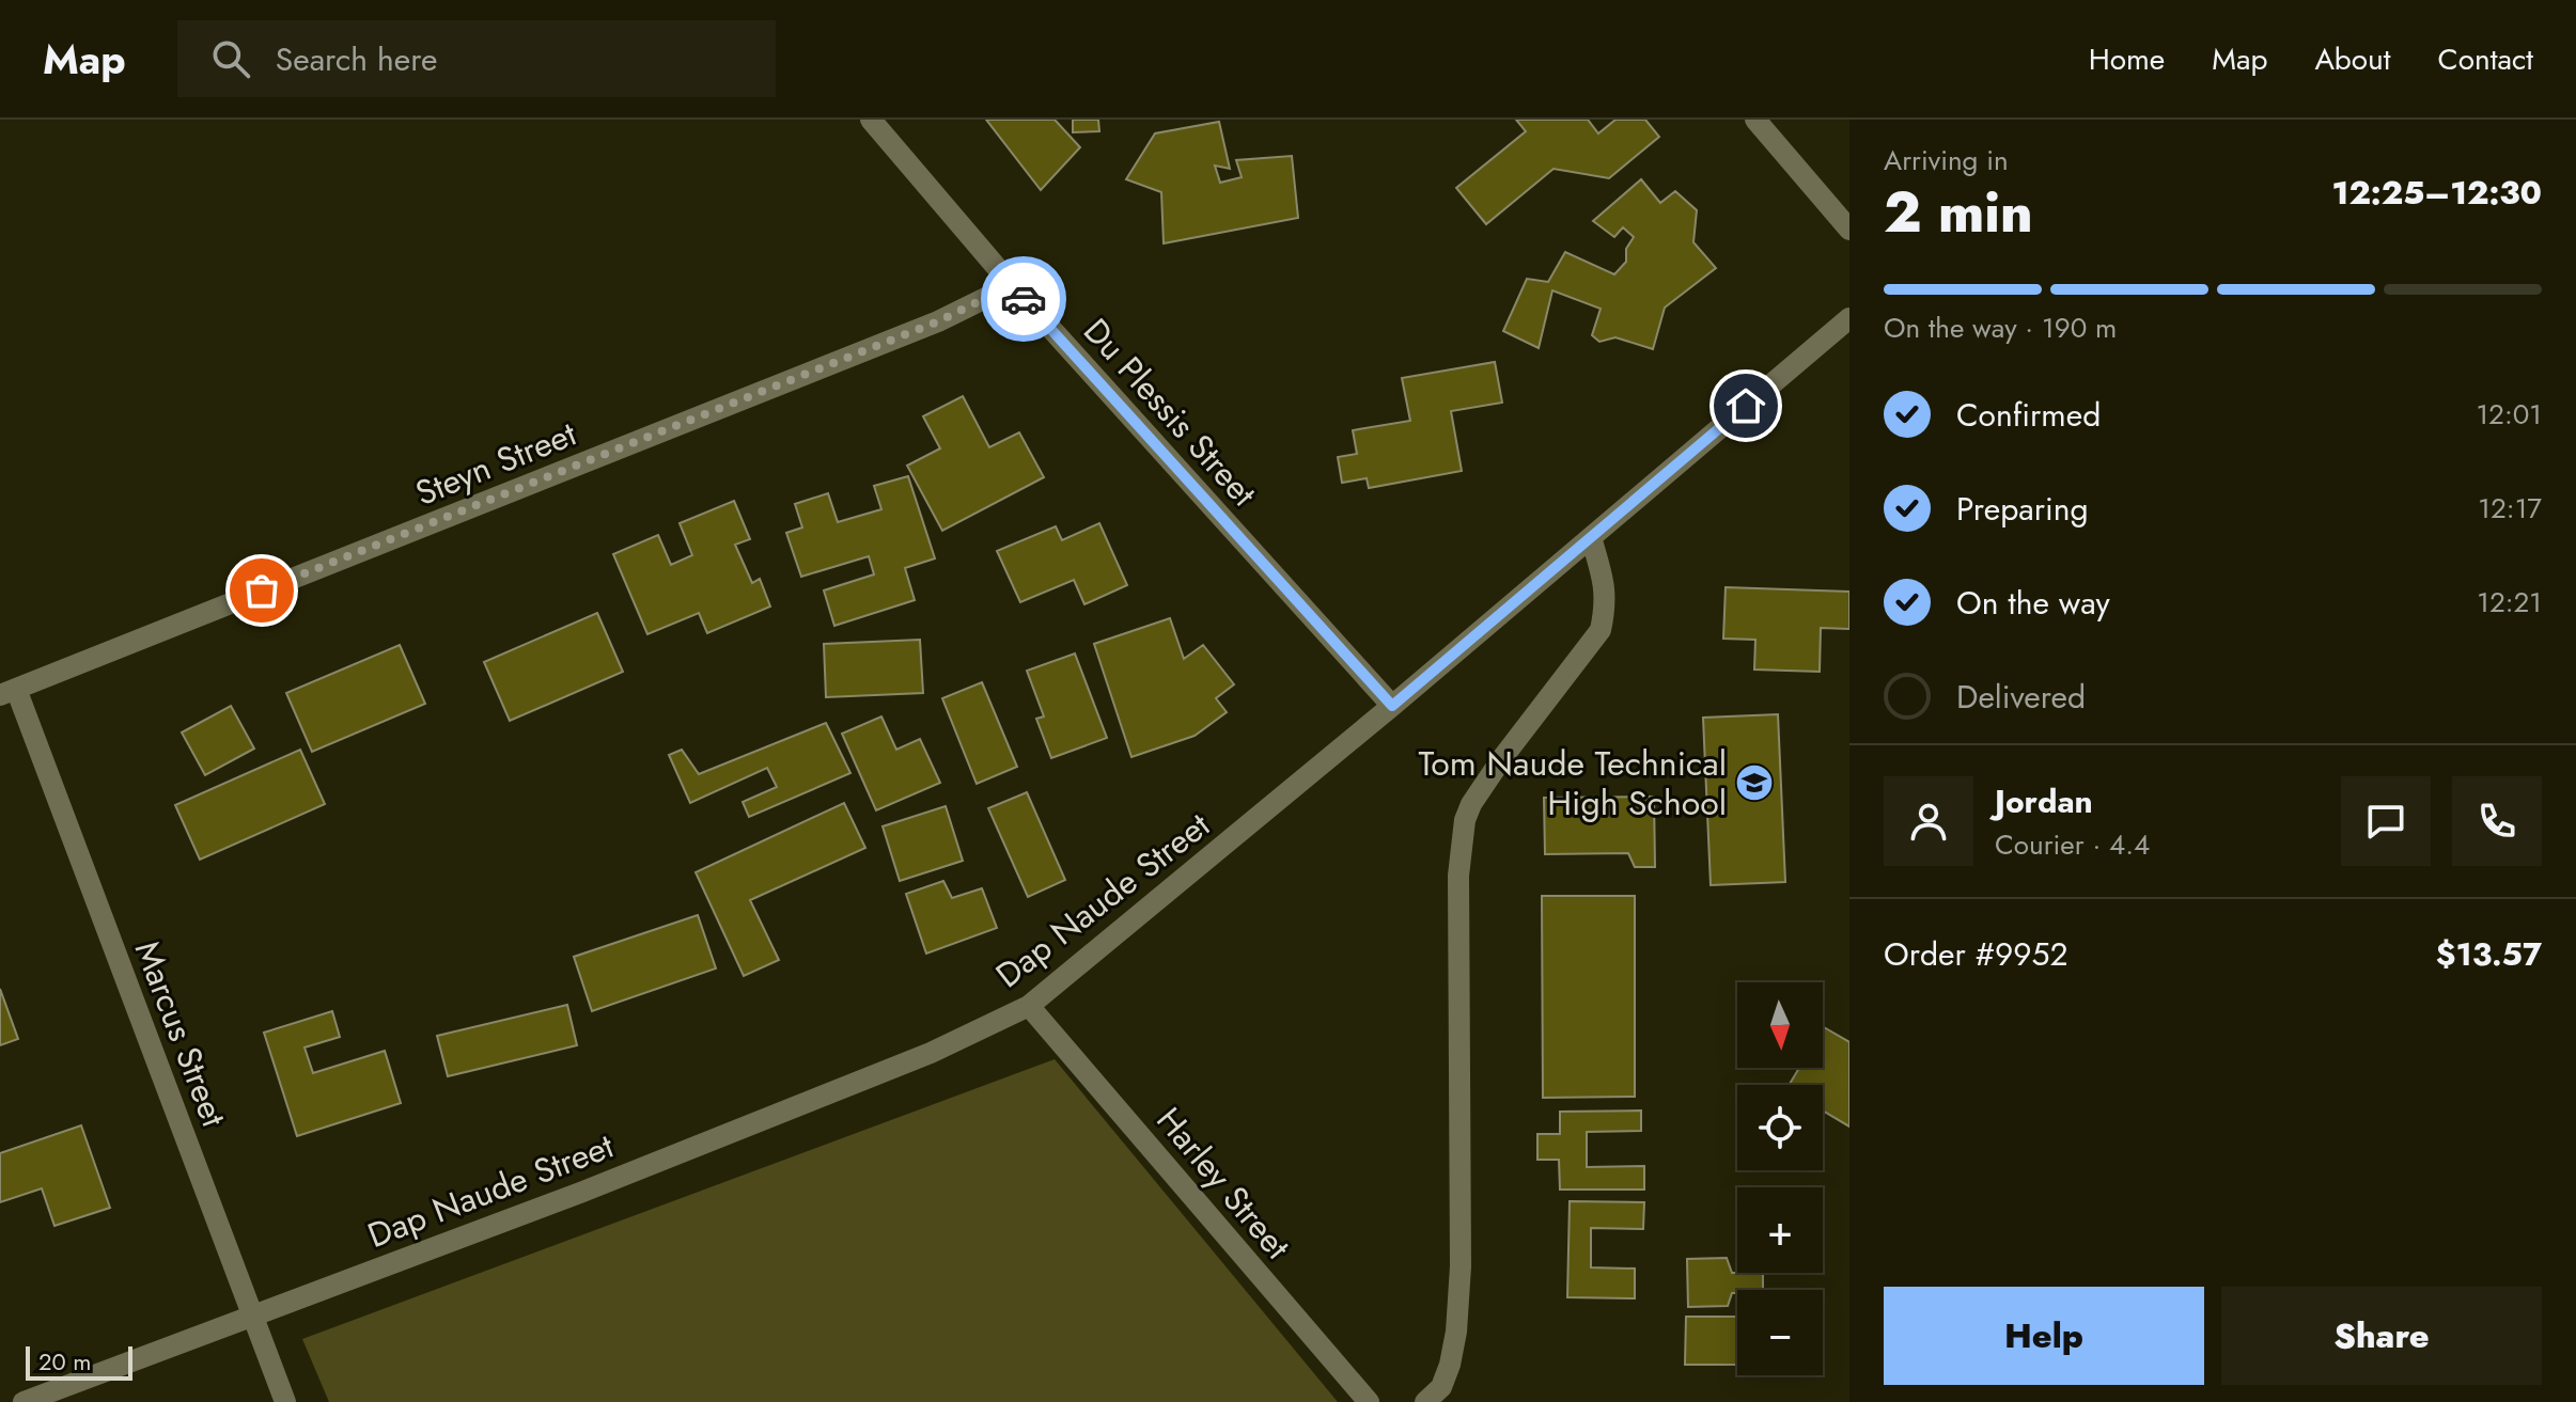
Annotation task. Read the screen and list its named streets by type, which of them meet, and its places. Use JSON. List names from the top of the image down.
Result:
{
  "streets": {
    "street": [
      "Du Plessis Street",
      "Steyn Street",
      "Dap Naude Street",
      "Marcus Street",
      "Harley Street"
    ]
  },
  "crossings": [
    ["Du Plessis Street", "Steyn Street"],
    ["Du Plessis Street", "Dap Naude Street"],
    ["Steyn Street", "Marcus Street"],
    ["Dap Naude Street", "Marcus Street"],
    ["Dap Naude Street", "Harley Street"]
  ],
  "places": {
    "school or university": ["Tom Naude Technical High School"]
  },
  "scale_bar": "20 m",
  "north": "bottom",
  "page": {
    "header": "Map",
    "search": "Search here",
    "nav": [
      "Home",
      "Map",
      "About",
      "Contact"
    ],
    "heading": ["2 min", "Arriving in", "12:25–12:30"],
    "panel": [
      "Jordan",
      "Courier · 4.4",
      "Order #9952",
      "$13.57"
    ],
    "bar": "On the way · 190 m",
    "list": [
      ["Confirmed", "12:01"],
      ["Preparing", "12:17"],
      ["On the way", "12:21"],
      "Delivered"
    ],
    "map_buttons": ["+", "−"],
    "buttons": ["Help", "Share"],
    "scale": "20 m"
  }
}
